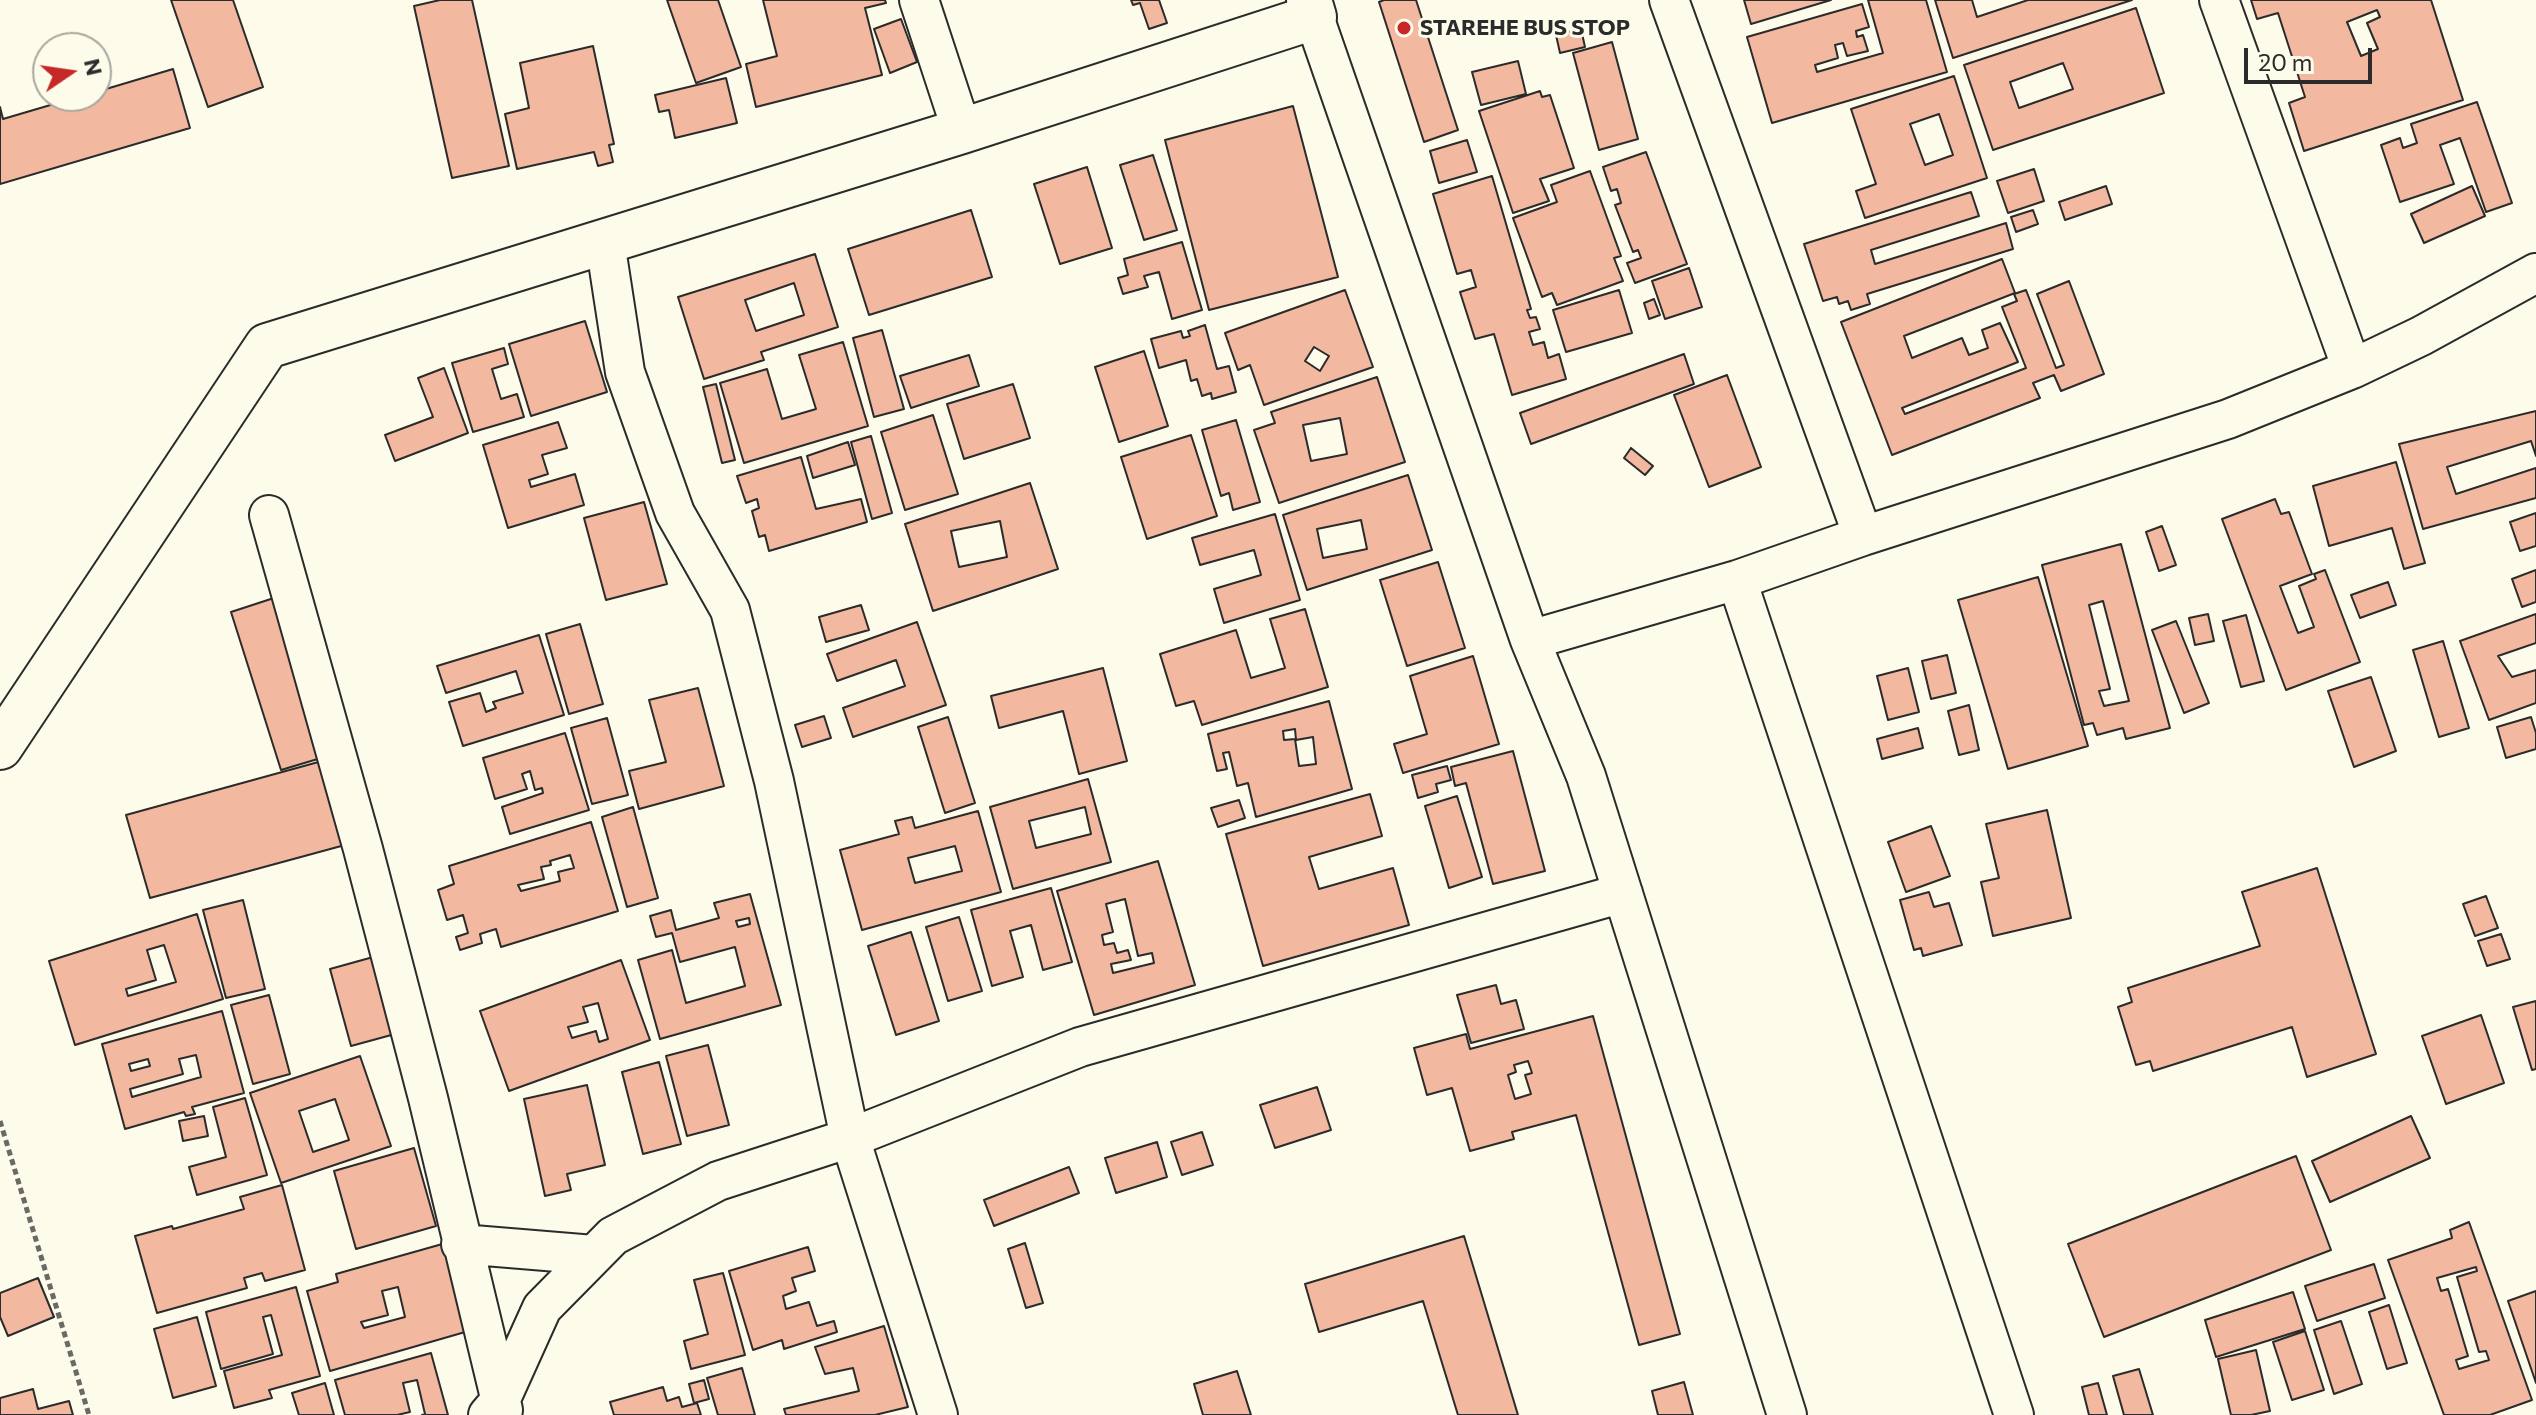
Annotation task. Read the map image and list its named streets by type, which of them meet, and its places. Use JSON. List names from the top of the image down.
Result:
{
  "places": ["STAREHE BUS STOP"],
  "scale_bar": "20 m",
  "north": "right"
}
